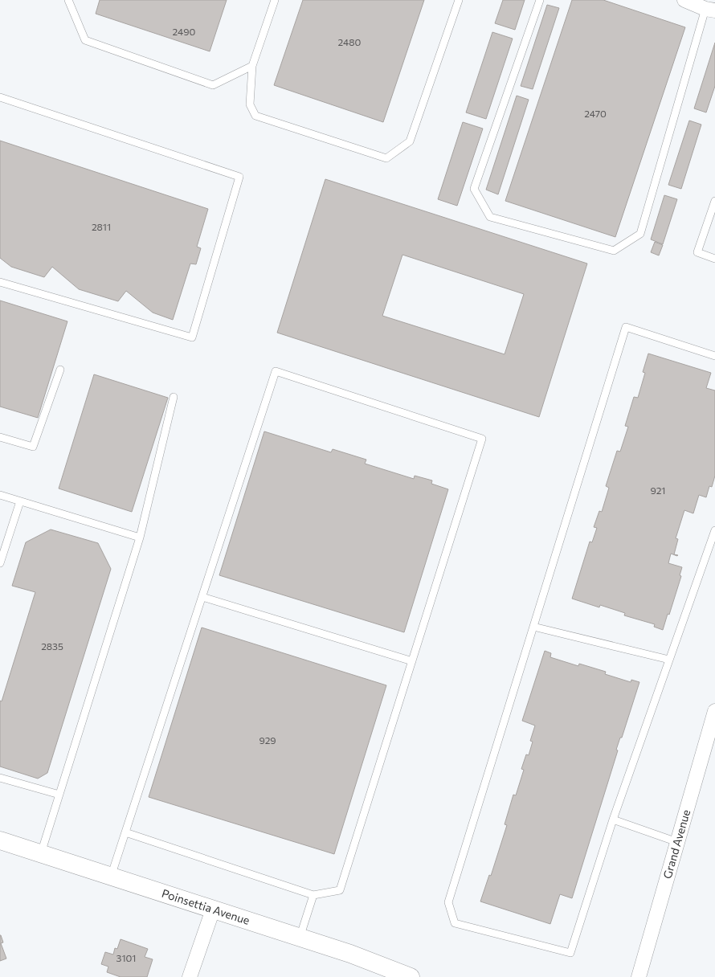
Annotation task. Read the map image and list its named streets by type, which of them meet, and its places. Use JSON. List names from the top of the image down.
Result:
{
  "streets": {
    "street": ["Grand Avenue", "Poinsettia Avenue"]
  },
  "house_numbers": [
    "2490",
    "2480",
    "2470",
    "2811",
    "921",
    "2835",
    "929",
    "3101"
  ]
}
